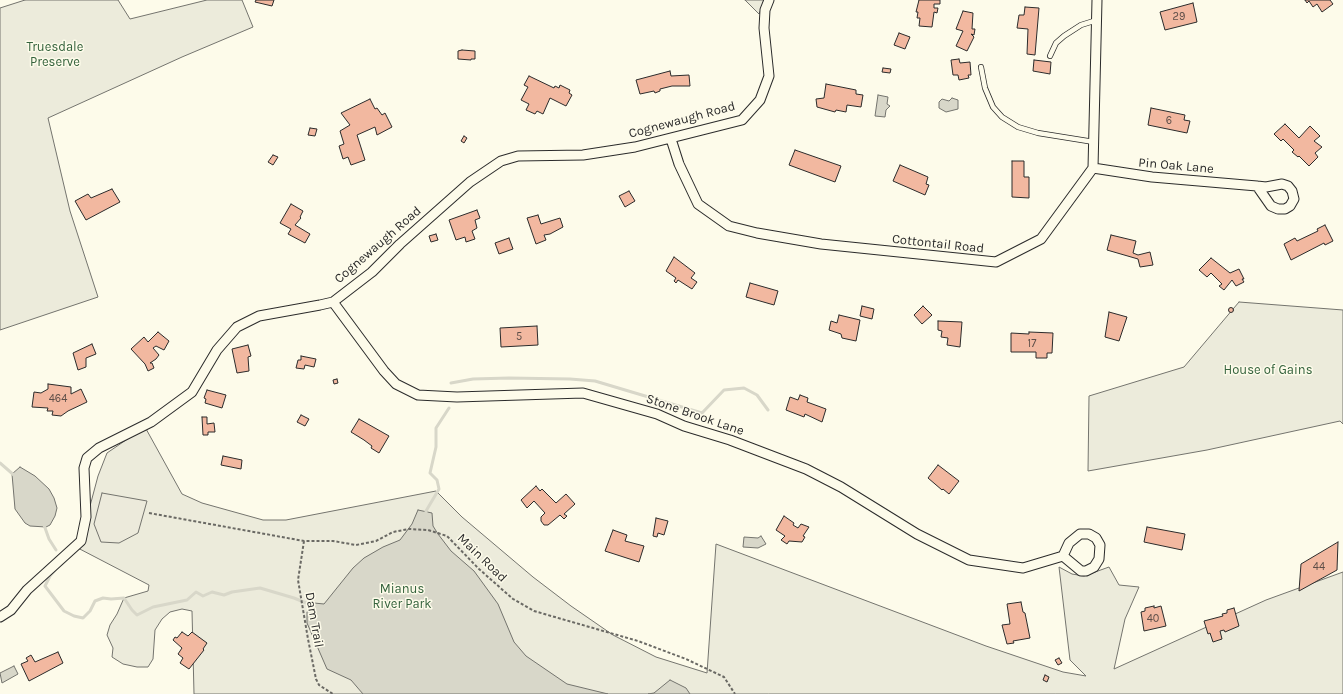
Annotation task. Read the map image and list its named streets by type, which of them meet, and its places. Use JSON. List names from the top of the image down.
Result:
{
  "streets": {
    "street": [
      "Cognewaugh Road",
      "Pin Oak Lane",
      "Cottontail Road",
      "Stone Brook Lane"
    ],
    "path": ["Main Road", "Dam Trail"]
  },
  "crossings": [
    ["Cognewaugh Road", "Cottontail Road"],
    ["Cognewaugh Road", "Stone Brook Lane"],
    ["Pin Oak Lane", "Cottontail Road"],
    ["Main Road", "Dam Trail"]
  ],
  "parks": ["Truesdale Preserve", "House of Gains", "Mianus River Park"],
  "house_numbers": [
    "29",
    "6",
    "5",
    "17",
    "464",
    "44",
    "40"
  ]
}
